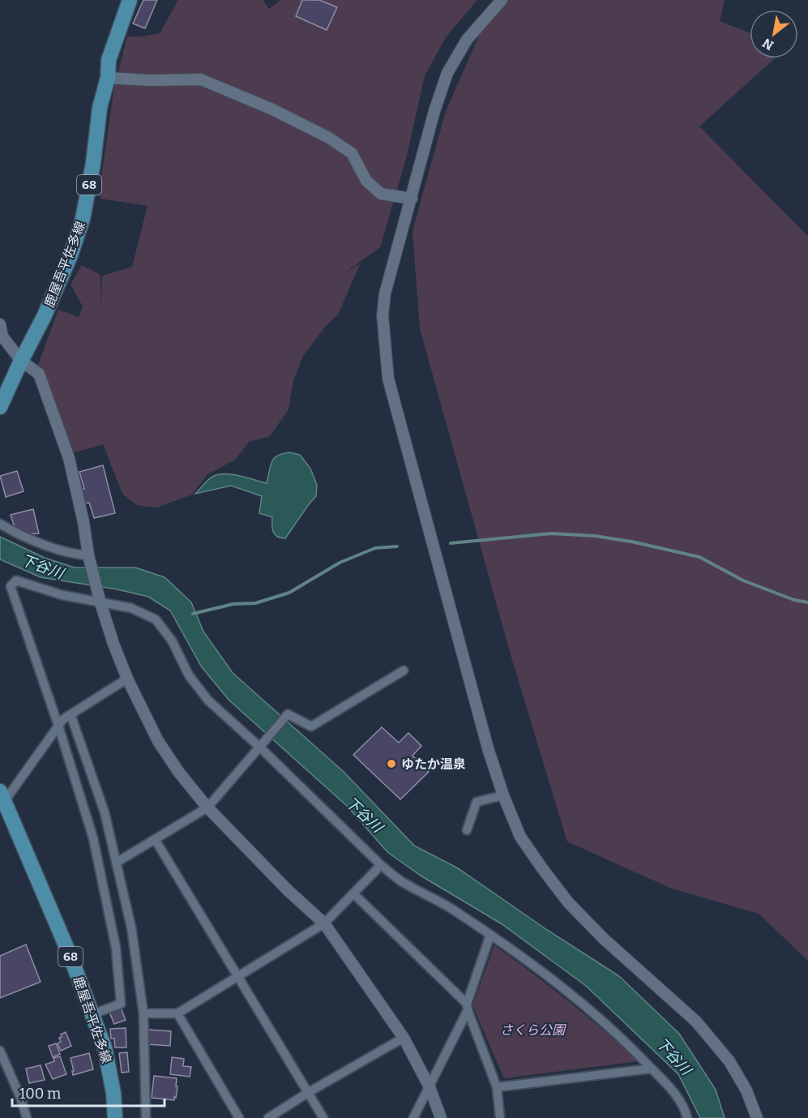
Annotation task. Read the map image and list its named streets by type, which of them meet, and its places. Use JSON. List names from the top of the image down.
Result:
{
  "streets": {
    "main road": ["68", "鹿屋吾平佐多線"]
  },
  "water": ["下谷川"],
  "parks": ["さくら公園"],
  "places": ["ゆたか温泉"],
  "scale_bar": "100 m",
  "north": "bottom left"
}
